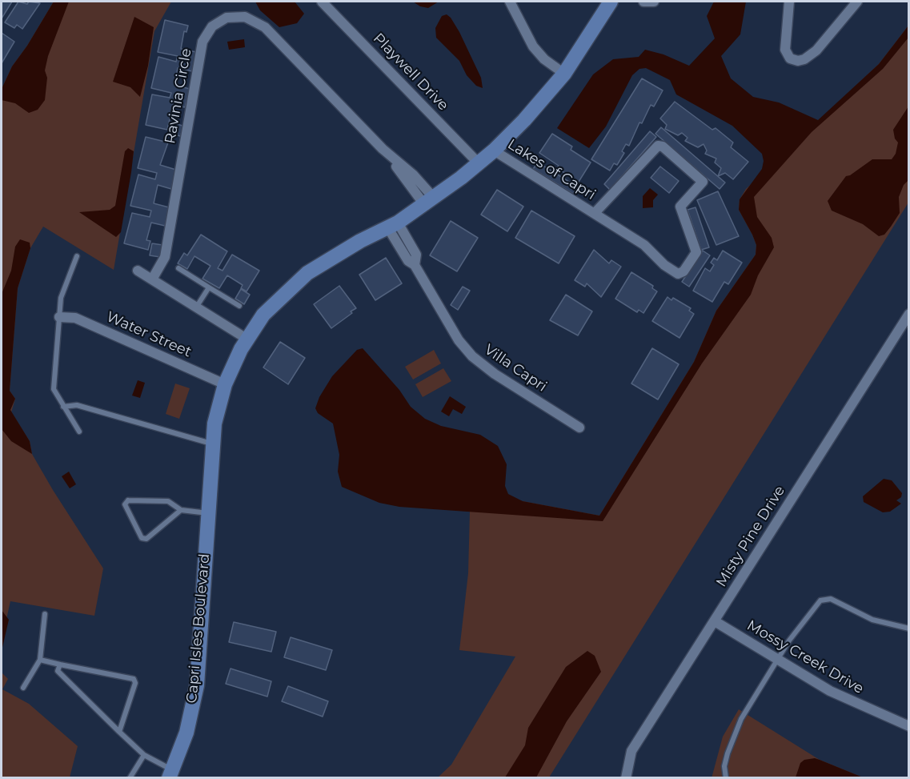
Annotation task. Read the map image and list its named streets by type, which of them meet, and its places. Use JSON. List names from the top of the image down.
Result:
{
  "streets": {
    "street": [
      "Playwell Drive",
      "Ravinia Circle",
      "Lakes of Capri",
      "Water Street",
      "Villa Capri",
      "Misty Pine Drive",
      "Capri Isles Boulevard",
      "Mossy Creek Drive"
    ]
  },
  "crossings": [
    ["Playwell Drive", "Capri Isles Boulevard"],
    ["Ravinia Circle", "Capri Isles Boulevard"],
    ["Lakes of Capri", "Capri Isles Boulevard"],
    ["Water Street", "Capri Isles Boulevard"],
    ["Villa Capri", "Capri Isles Boulevard"],
    ["Misty Pine Drive", "Mossy Creek Drive"]
  ]
}
